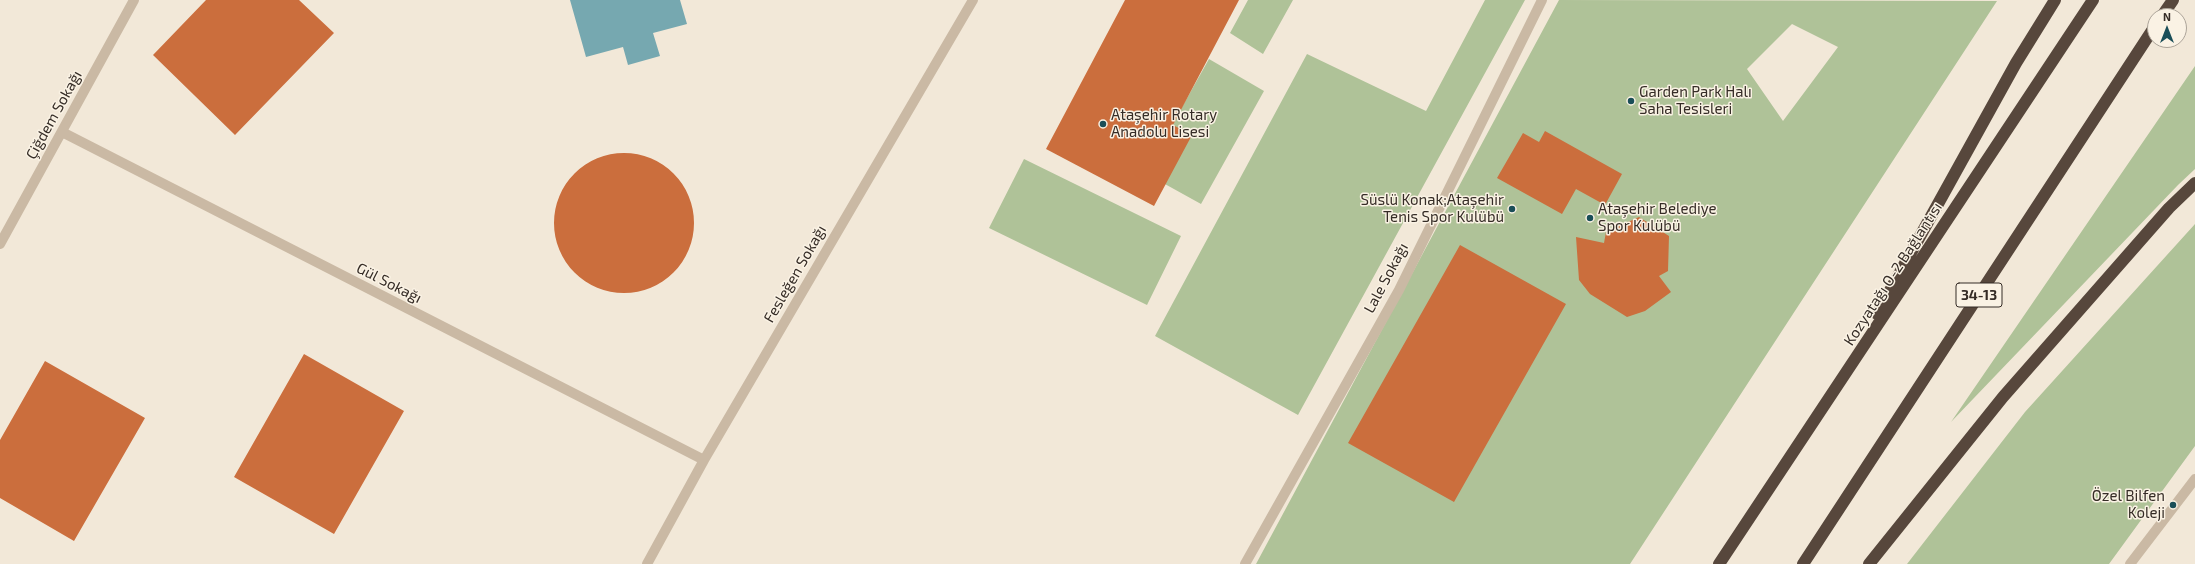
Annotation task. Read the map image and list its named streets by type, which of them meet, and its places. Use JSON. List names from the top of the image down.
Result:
{
  "streets": {
    "highway": ["Kozyatağı O-2 Bağlantısı", "34-13"],
    "street": [
      "Çiğdem Sokağı",
      "Fesleğen Sokağı",
      "Lale Sokağı",
      "Gül Sokağı"
    ]
  },
  "crossings": [
    ["Çiğdem Sokağı", "Gül Sokağı"],
    ["Fesleğen Sokağı", "Gül Sokağı"]
  ],
  "places": [
    "Garden Park Halı Saha Tesisleri",
    "Ataşehir Rotary Anadolu Lisesi",
    "Süslü Konak;Ataşehir Tenis Spor Kulübü",
    "Ataşehir Belediye Spor Kulübü",
    "Özel Bilfen Koleji"
  ],
  "north": "top"
}
